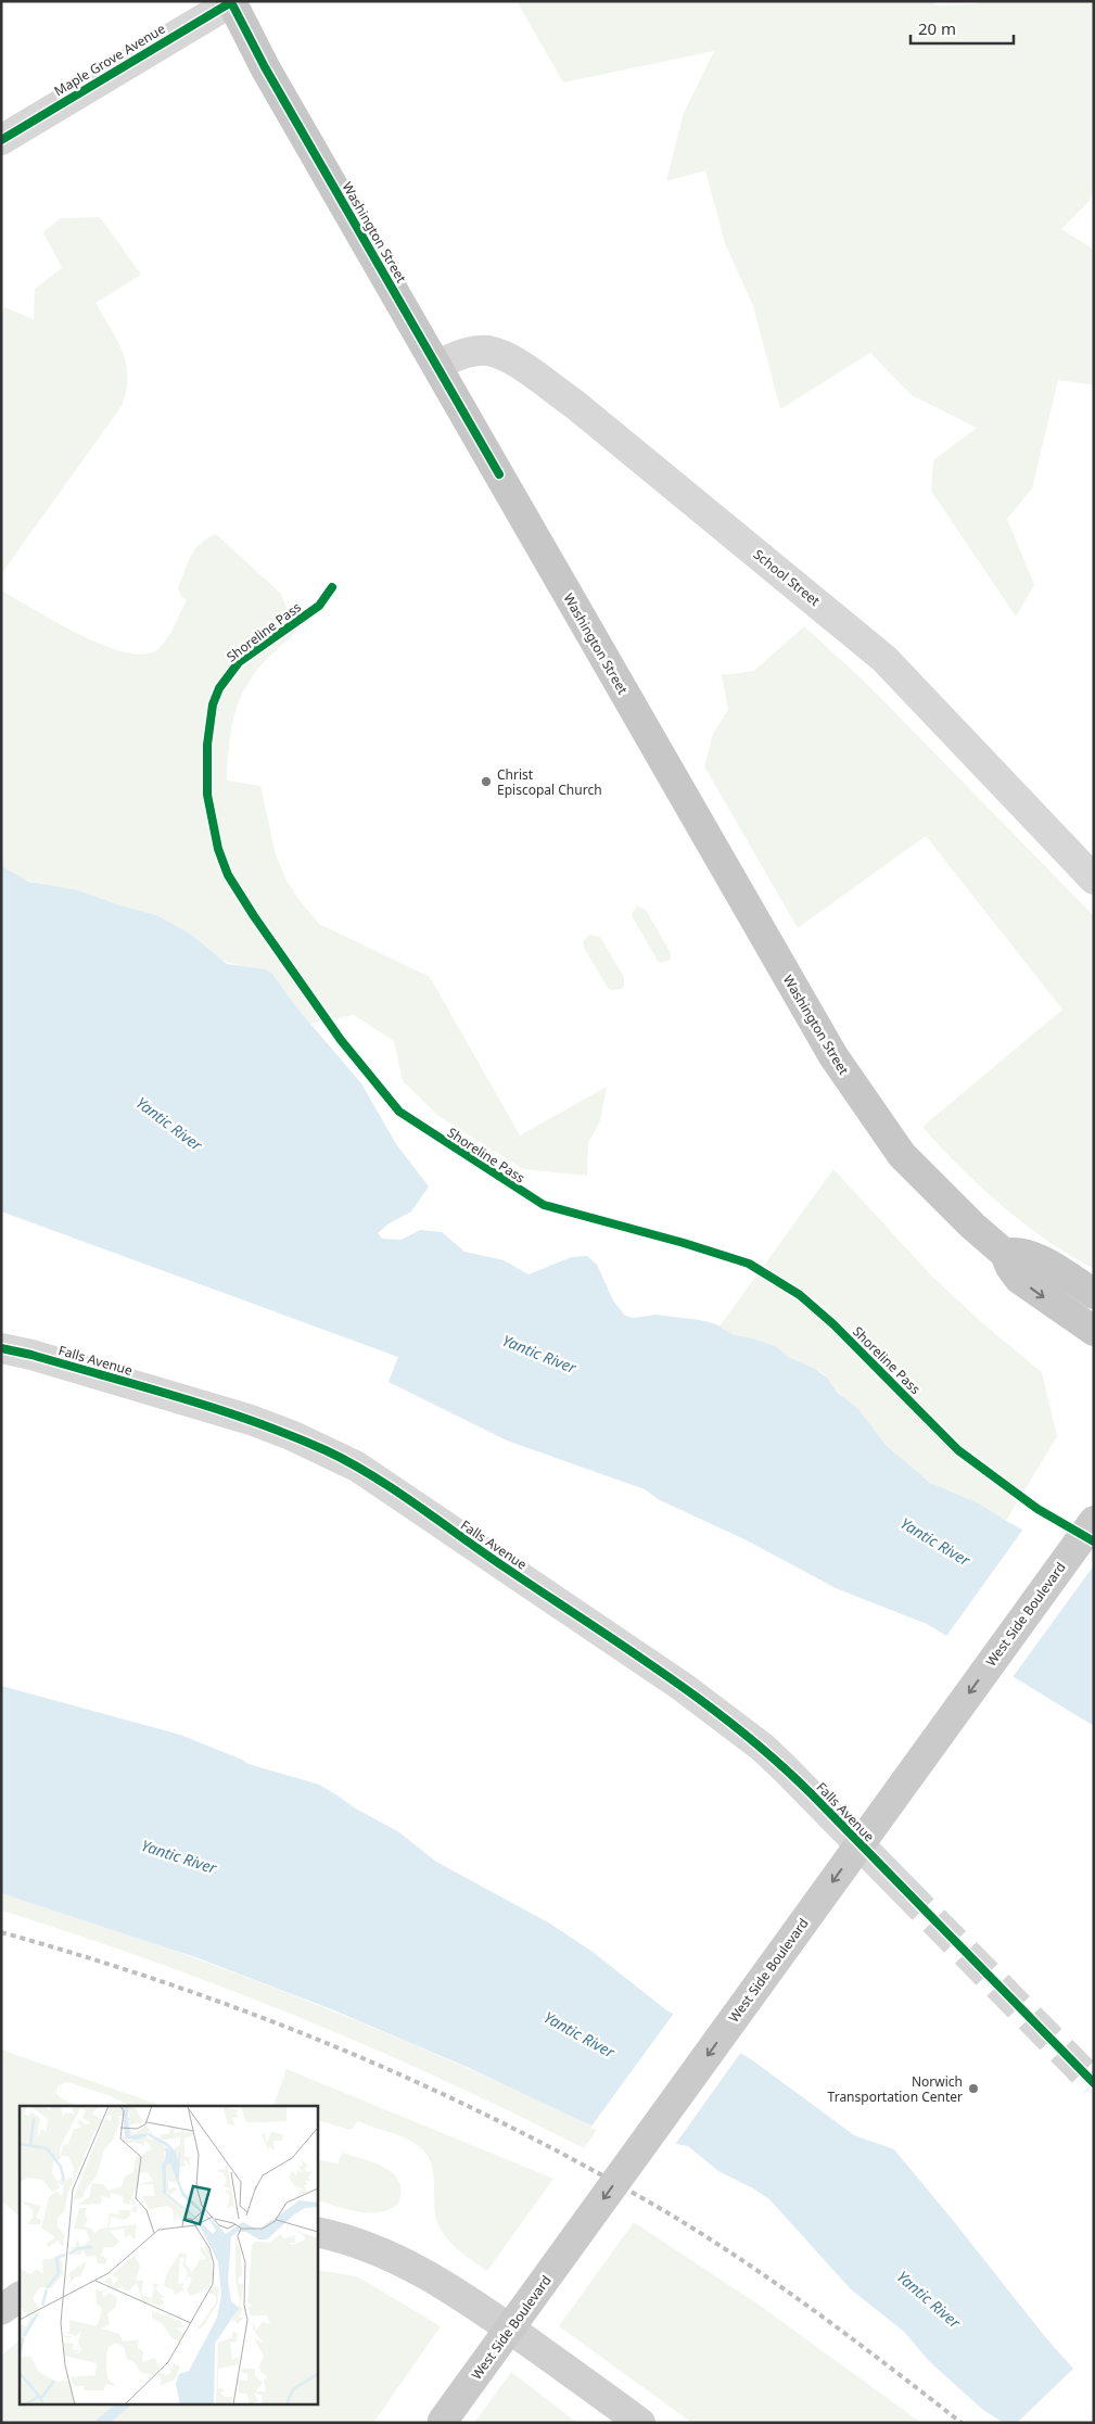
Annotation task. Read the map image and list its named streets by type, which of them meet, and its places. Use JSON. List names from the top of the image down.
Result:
{
  "streets": {
    "highway": ["Washington Street"],
    "main road": ["West Side Boulevard"],
    "street": ["Maple Grove Avenue", "School Street", "Falls Avenue"],
    "cycle path": ["Shoreline Pass"]
  },
  "crossings": [
    ["Maple Grove Avenue", "Washington Street"],
    ["Washington Street", "School Street"]
  ],
  "one_way": ["West Side Boulevard"],
  "water": ["Yantic River"],
  "places": ["Christ Episcopal Church", "Norwich Transportation Center"],
  "scale_bar": "20 m"
}
